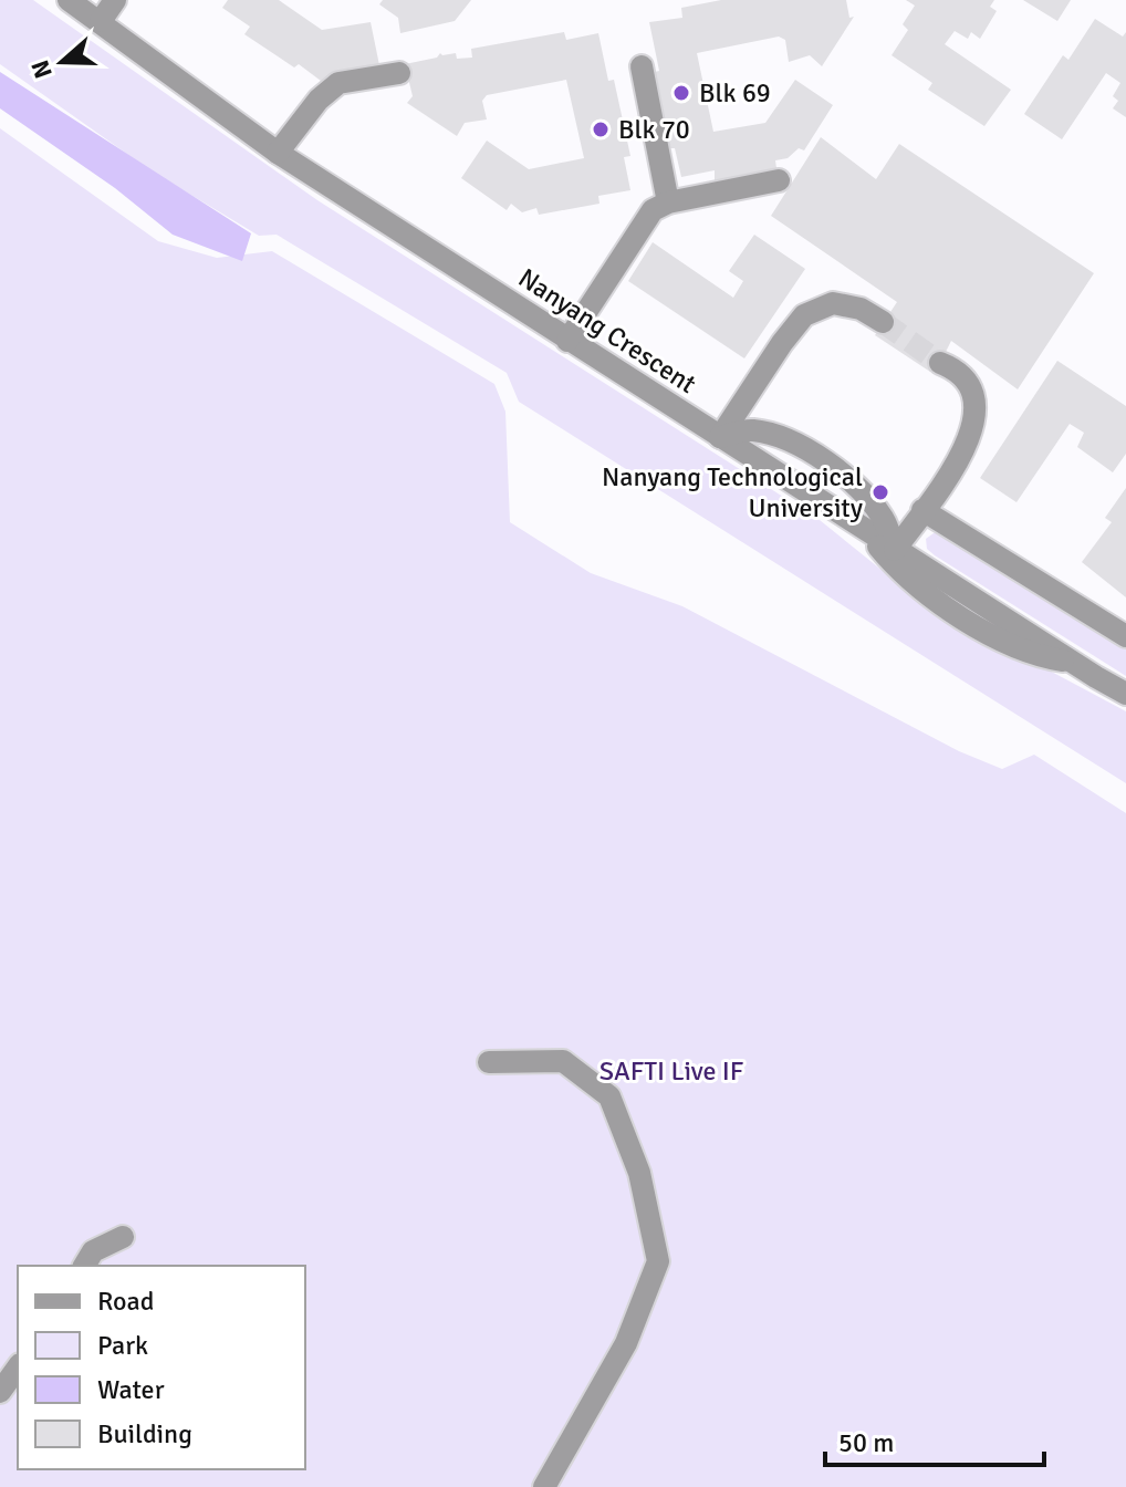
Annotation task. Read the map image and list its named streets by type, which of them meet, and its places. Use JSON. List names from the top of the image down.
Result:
{
  "streets": {
    "street": ["Nanyang Crescent"]
  },
  "parks": ["SAFTI Live IF"],
  "places": ["Blk 69", "Blk 70", "Nanyang Technological University"],
  "legend": [
    "Road",
    "Park",
    "Water",
    "Building"
  ],
  "scale_bar": "50 m",
  "north": "left"
}
